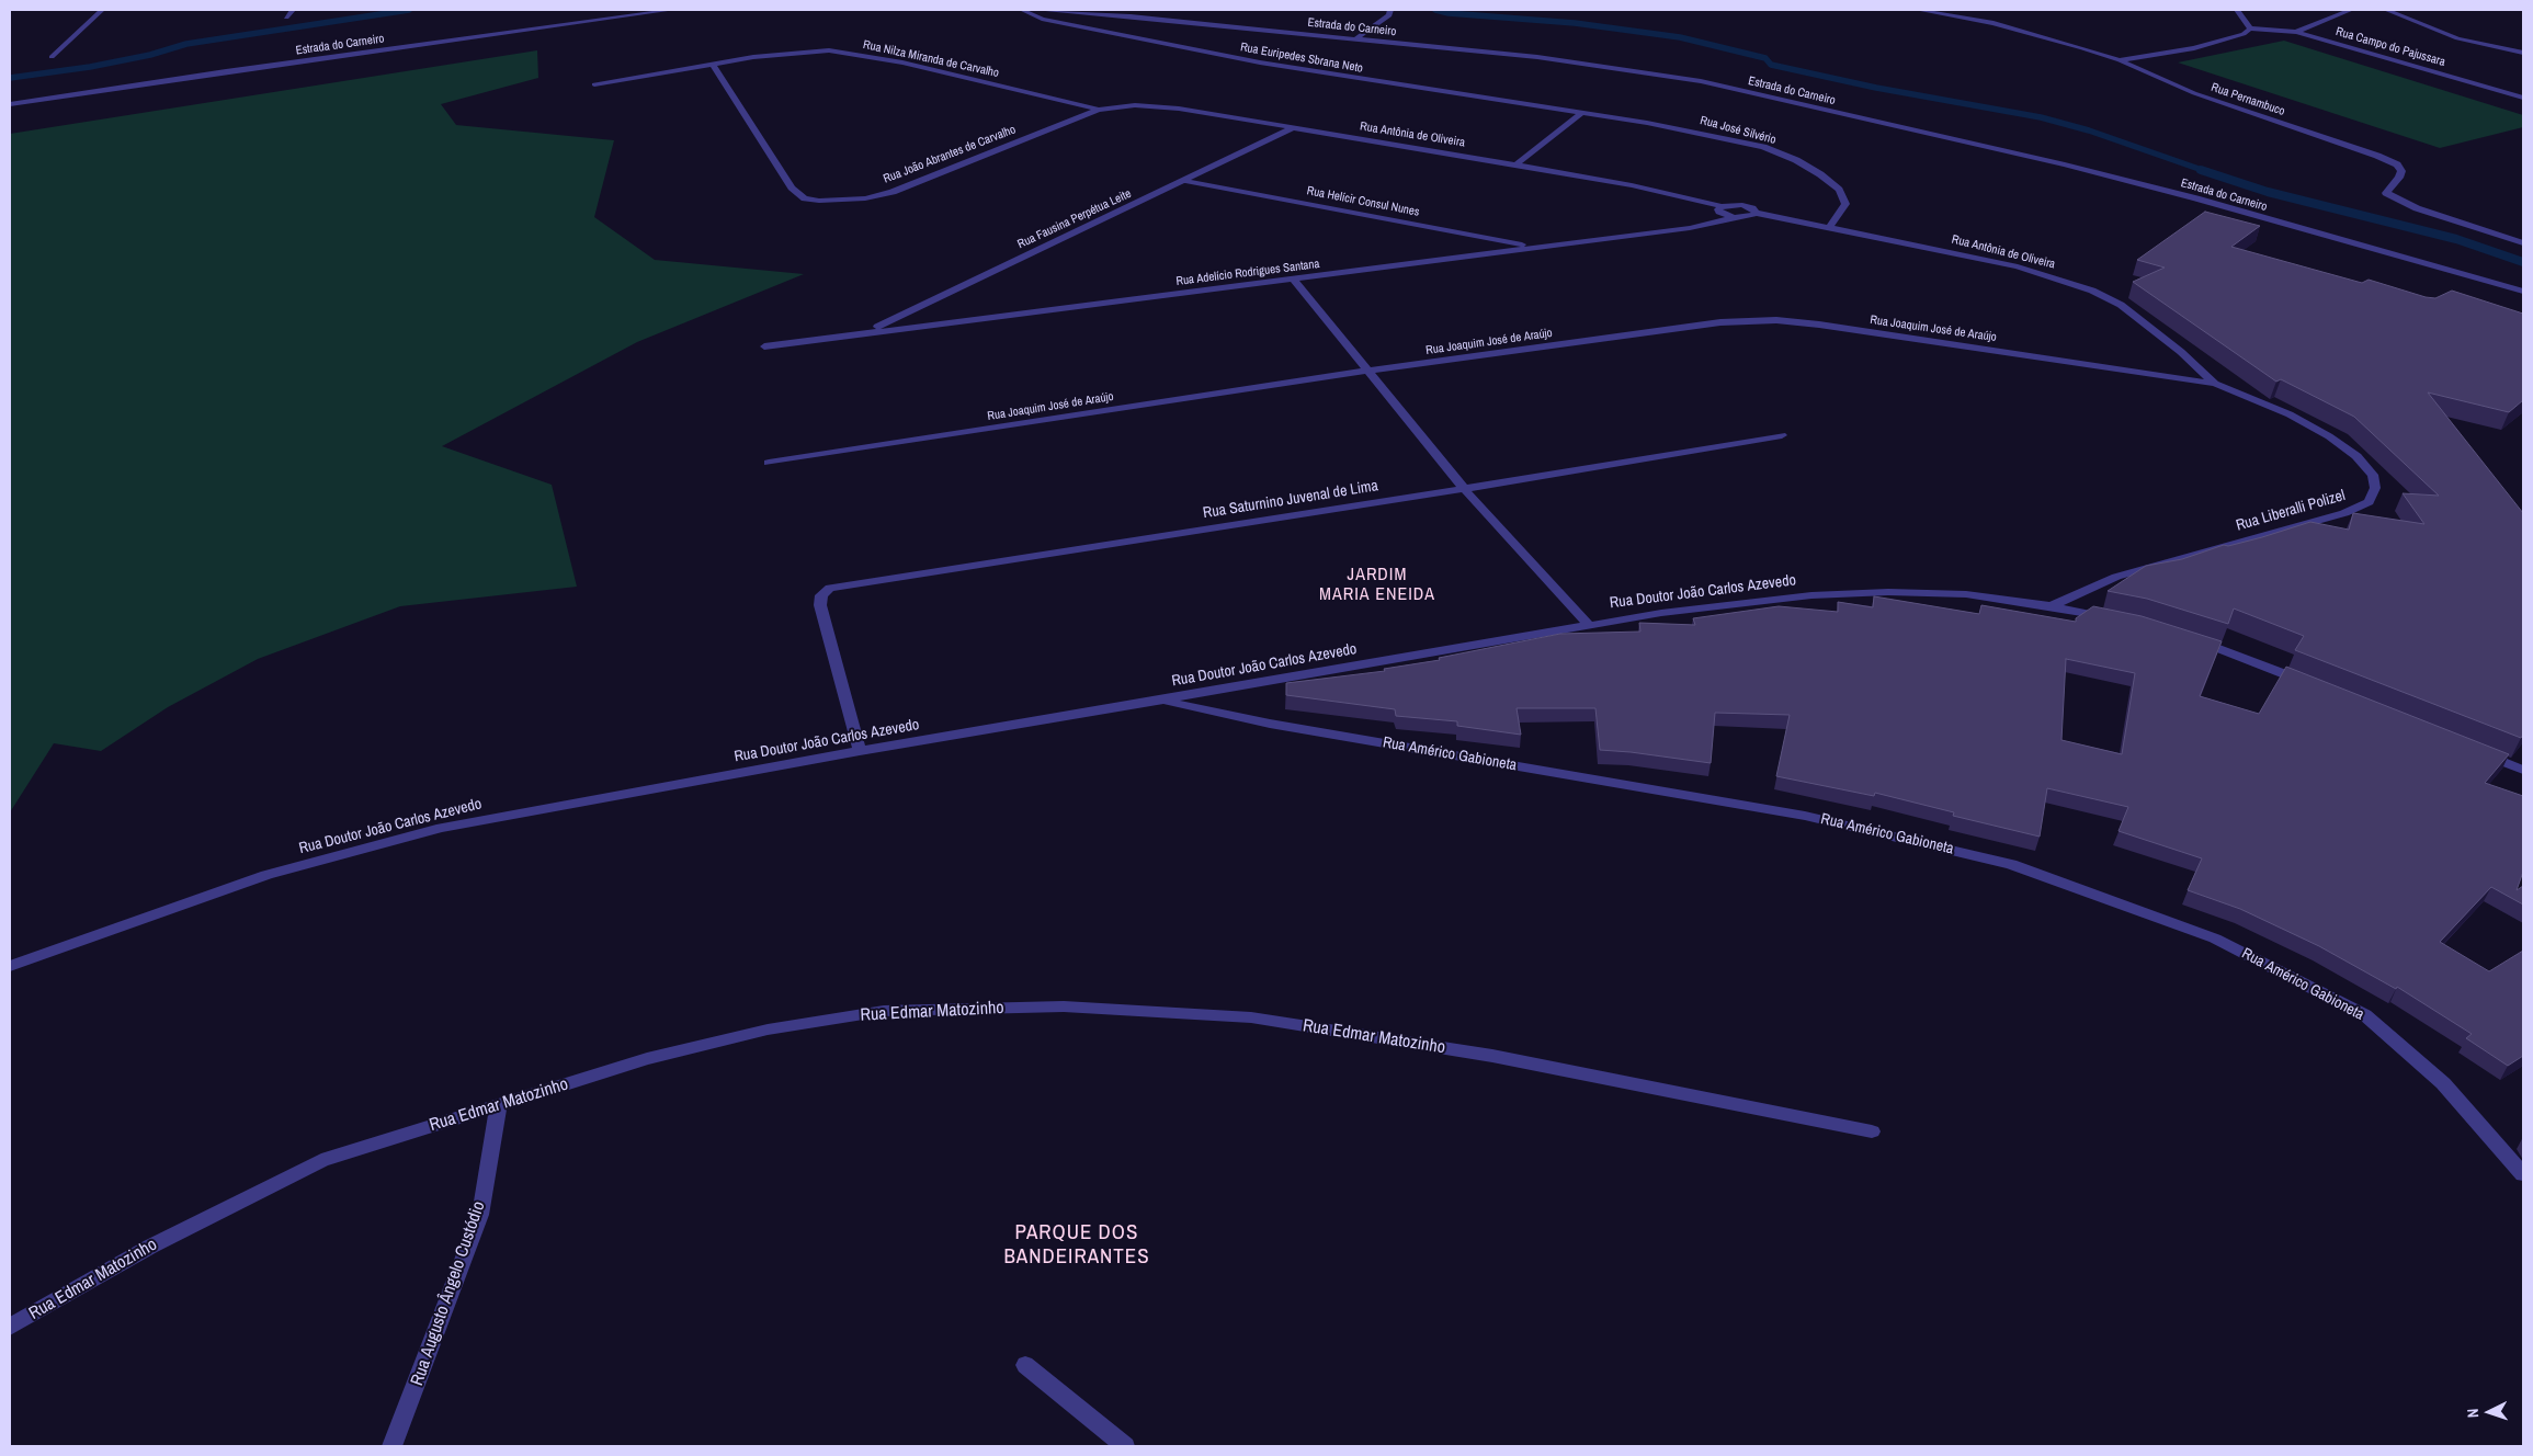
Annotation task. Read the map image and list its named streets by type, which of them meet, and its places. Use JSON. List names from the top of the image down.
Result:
{
  "streets": {
    "street": [
      "Estrada do Carneiro",
      "Rua Campo do Pajussara",
      "Rua Euripedes Sbrana Neto",
      "Rua Nilza Miranda de Carvalho",
      "Rua Pernambuco",
      "Rua José Silvério",
      "Rua Antônia de Oliveira",
      "Rua João Abrantes de Carvalho",
      "Rua Helícir Consul Nunes",
      "Rua Fausina Perpétua Leite",
      "Rua Adelício Rodrigues Santana",
      "Rua Joaquim José de Araújo",
      "Rua Saturnino Juvenal de Lima",
      "Rua Liberalli Polizel",
      "Rua Doutor João Carlos Azevedo",
      "Rua Américo Gabioneta",
      "Rua Edmar Matozinho",
      "Rua Augusto Ângelo Custódio"
    ]
  },
  "crossings": [
    ["Rua Euripedes Sbrana Neto", "Rua José Silvério"],
    ["Rua Nilza Miranda de Carvalho", "Rua Antônia de Oliveira"],
    ["Rua Nilza Miranda de Carvalho", "Rua João Abrantes de Carvalho"],
    ["Rua José Silvério", "Rua Antônia de Oliveira"],
    ["Rua Antônia de Oliveira", "Rua João Abrantes de Carvalho"],
    ["Rua Antônia de Oliveira", "Rua Fausina Perpétua Leite"],
    ["Rua Antônia de Oliveira", "Rua Adelício Rodrigues Santana"],
    ["Rua Antônia de Oliveira", "Rua Joaquim José de Araújo"],
    ["Rua Antônia de Oliveira", "Rua Liberalli Polizel"],
    ["Rua Helícir Consul Nunes", "Rua Fausina Perpétua Leite"],
    ["Rua Helícir Consul Nunes", "Rua Adelício Rodrigues Santana"],
    ["Rua Fausina Perpétua Leite", "Rua Adelício Rodrigues Santana"],
    ["Rua Joaquim José de Araújo", "Rua Liberalli Polizel"],
    ["Rua Saturnino Juvenal de Lima", "Rua Doutor João Carlos Azevedo"],
    ["Rua Liberalli Polizel", "Rua Doutor João Carlos Azevedo"],
    ["Rua Doutor João Carlos Azevedo", "Rua Américo Gabioneta"],
    ["Rua Edmar Matozinho", "Rua Augusto Ângelo Custódio"]
  ],
  "districts": ["JARDIM MARIA ENEIDA", "PARQUE DOS BANDEIRANTES"],
  "north": "left"
}
